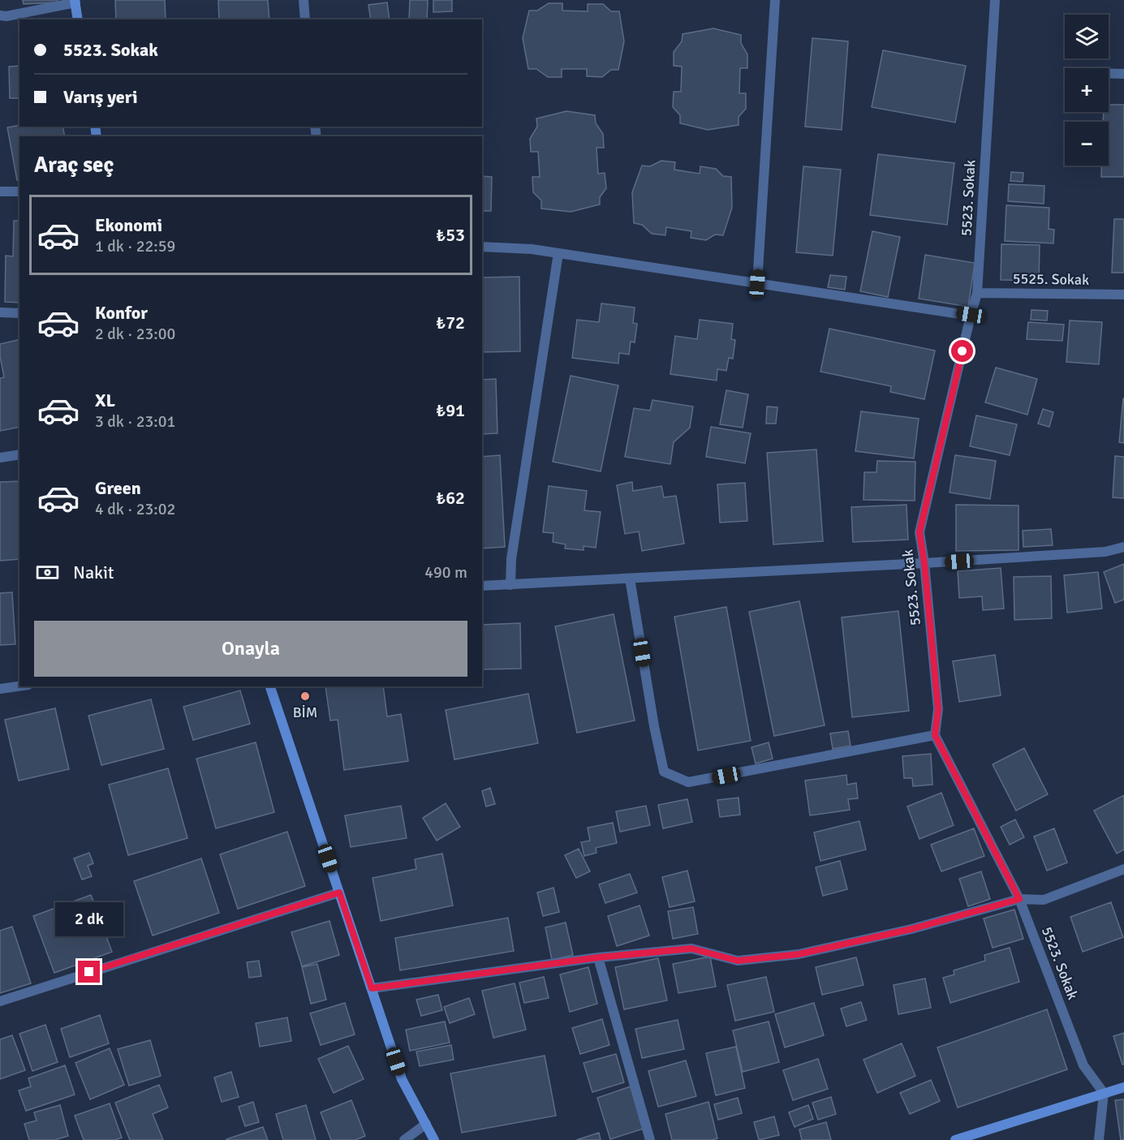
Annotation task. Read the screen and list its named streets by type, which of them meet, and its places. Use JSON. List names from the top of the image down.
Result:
{
  "streets": {
    "street": ["5523. Sokak", "5525. Sokak"]
  },
  "crossings": [
    ["5523. Sokak", "5525. Sokak"]
  ],
  "places": ["BİM"],
  "page": {
    "map_buttons": ["+", "−"],
    "banner": ["5523. Sokak", "Varış yeri"],
    "heading": "Araç seç",
    "list": [
      {
        "name": "Ekonomi",
        "note": "1 dk · 22:59",
        "value": "₺53"
      },
      {
        "name": "Konfor",
        "note": "2 dk · 23:00",
        "value": "₺72"
      },
      {
        "name": "XL",
        "note": "3 dk · 23:01",
        "value": "₺91"
      },
      {
        "name": "Green",
        "note": "4 dk · 23:02",
        "value": "₺62"
      }
    ],
    "pay": ["Nakit", "490 m"],
    "buttons": "Onayla",
    "bubble": "2 dk"
  }
}
